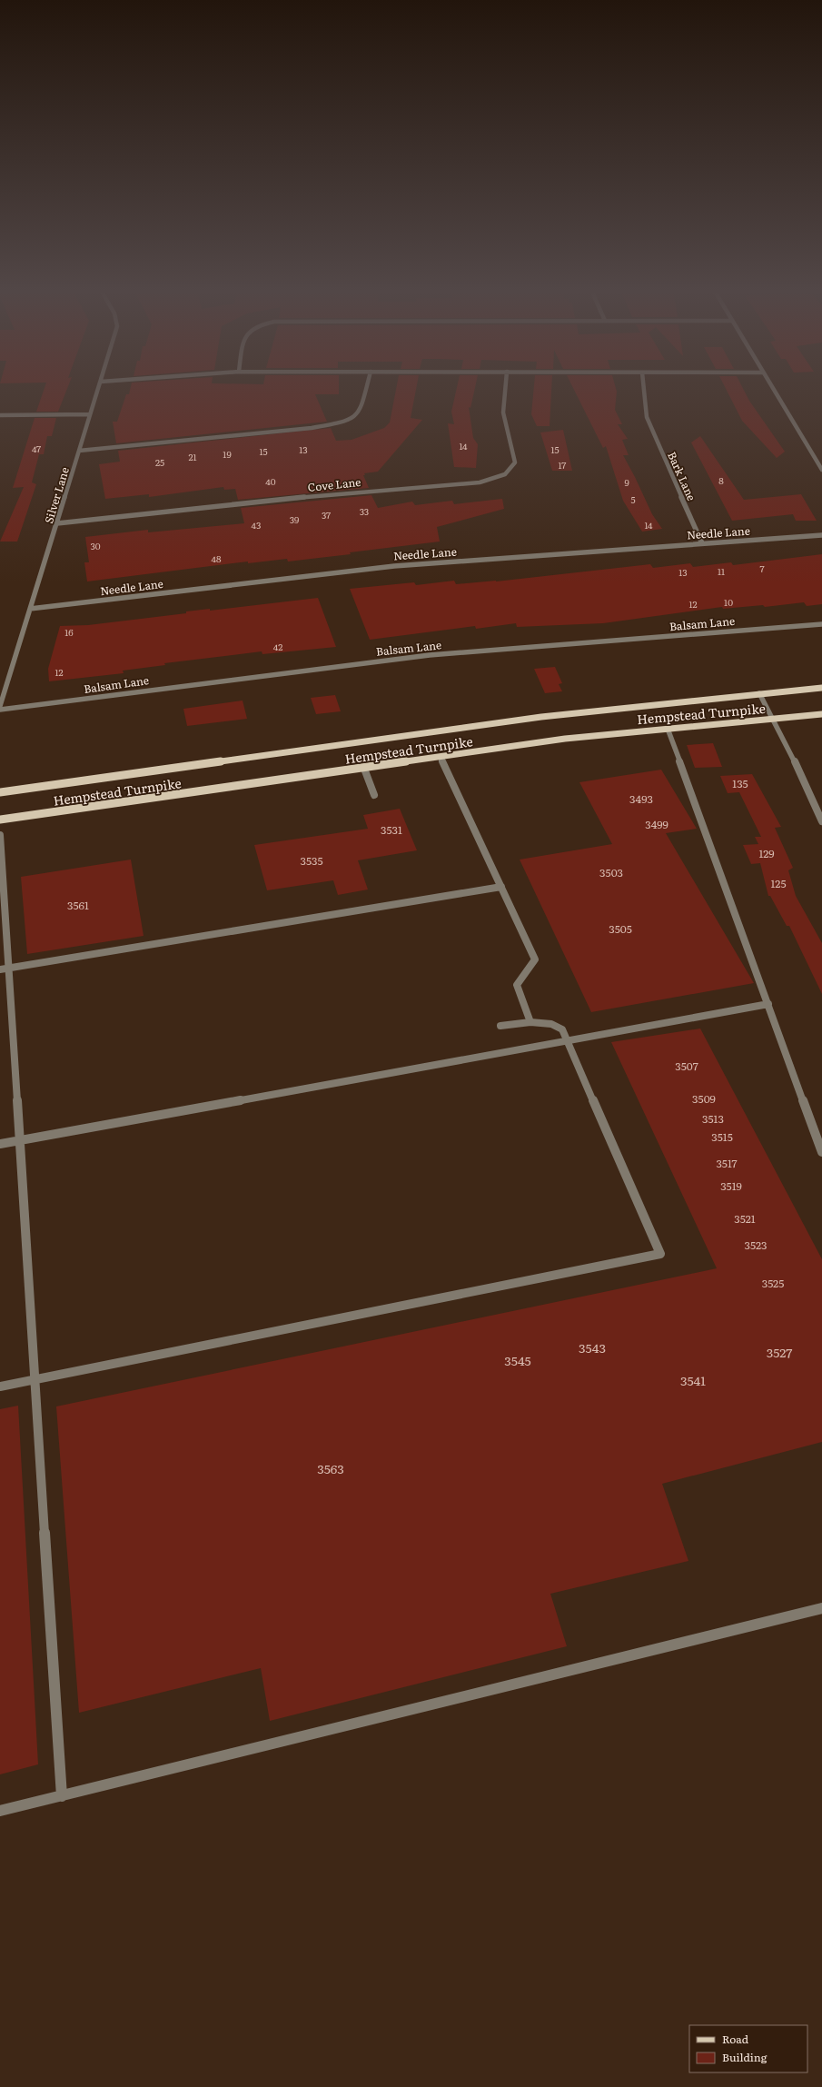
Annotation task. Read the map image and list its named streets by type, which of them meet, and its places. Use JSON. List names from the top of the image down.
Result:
{
  "streets": {
    "main road": ["Hempstead Turnpike"],
    "street": [
      "Bark Lane",
      "Cove Lane",
      "Silver Lane",
      "Needle Lane",
      "Balsam Lane"
    ]
  },
  "crossings": [
    ["Bark Lane", "Needle Lane"],
    ["Cove Lane", "Silver Lane"],
    ["Silver Lane", "Needle Lane"]
  ],
  "house_numbers": [
    "14",
    "47",
    "13",
    "15",
    "15",
    "19",
    "21",
    "25",
    "17",
    "8",
    "40",
    "9",
    "5",
    "33",
    "37",
    "39",
    "43",
    "14",
    "30",
    "48",
    "7",
    "11",
    "13",
    "10",
    "12",
    "16",
    "42",
    "12",
    "135",
    "3493",
    "3499",
    "3531",
    "129",
    "3535",
    "3503",
    "125",
    "3561",
    "3505",
    "3507",
    "3509",
    "3513",
    "3515",
    "3517",
    "3519",
    "3521",
    "3523",
    "3525",
    "3543",
    "3527",
    "3545",
    "3541",
    "3563"
  ],
  "legend": ["Road", "Building"]
}
